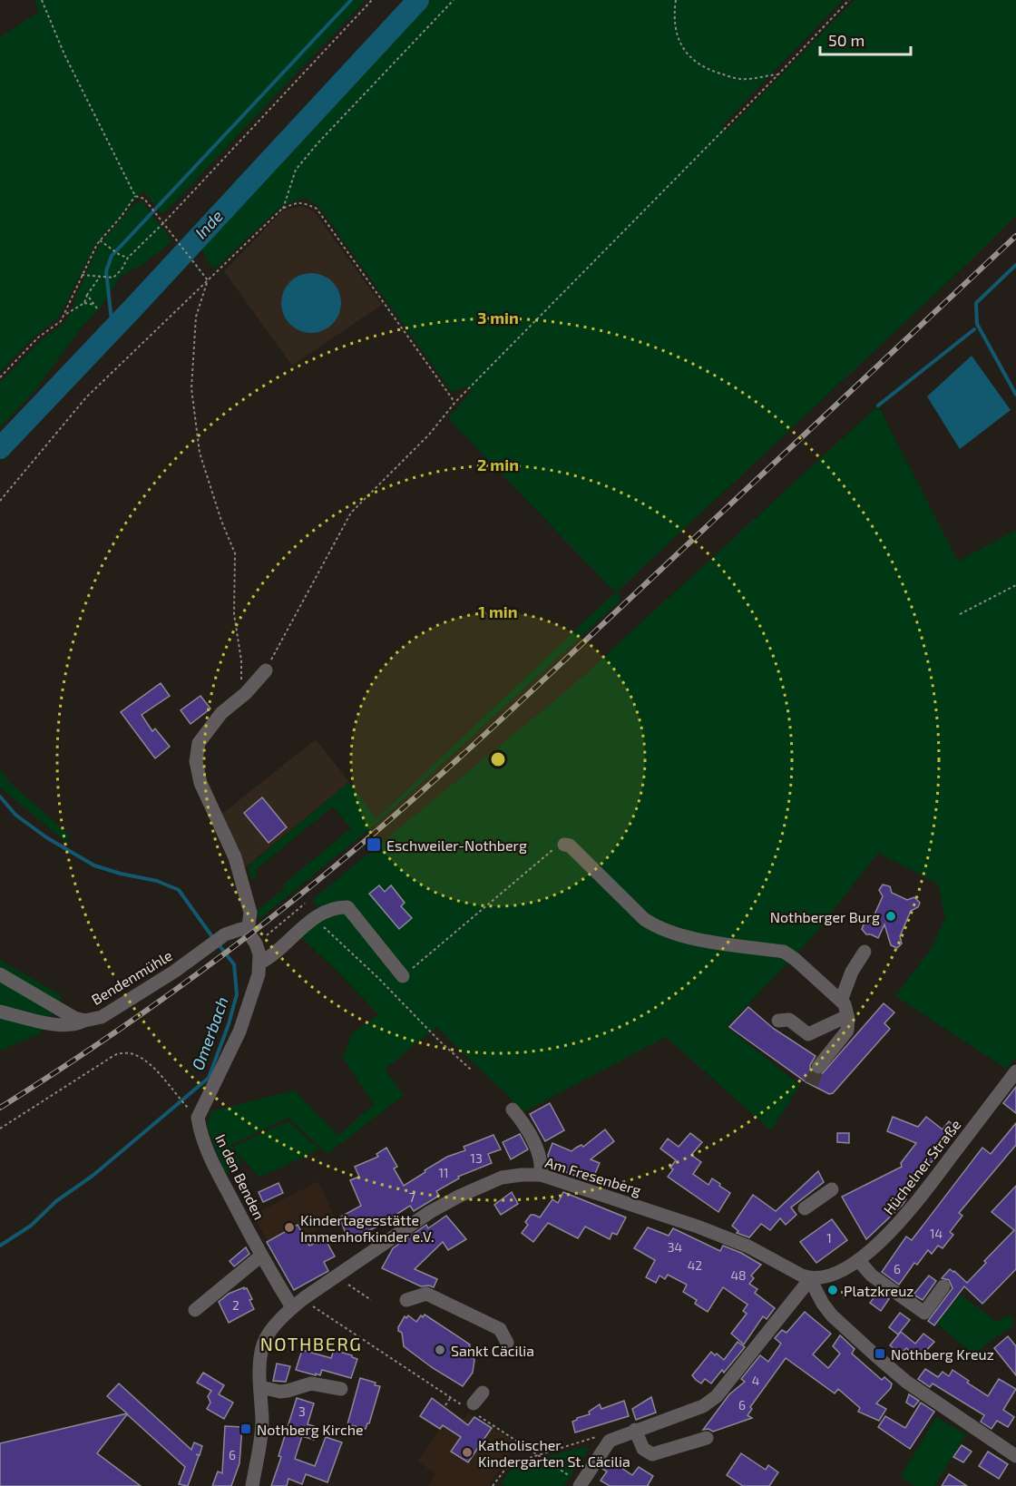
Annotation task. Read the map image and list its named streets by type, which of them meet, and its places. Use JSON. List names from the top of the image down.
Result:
{
  "streets": {
    "street": [
      "Bendenmühle",
      "Hüchelner Straße",
      "Am Fresenberg",
      "In den Benden"
    ]
  },
  "crossings": [
    ["Bendenmühle", "In den Benden"],
    ["Hüchelner Straße", "Am Fresenberg"],
    ["Am Fresenberg", "In den Benden"]
  ],
  "districts": ["NOTHBERG"],
  "water": ["Inde", "Omerbach"],
  "places": {
    "transit": ["Eschweiler-Nothberg", "Nothberg Kreuz", "Nothberg Kirche"],
    "other": [
      "Nothberger Burg",
      "Kindertagesstätte Immenhofkinder e.V.",
      "Platzkreuz",
      "Sankt Cäcilia",
      "Katholischer Kindergarten St. Cäcilia"
    ]
  },
  "house_numbers": [
    "13",
    "11",
    "7",
    "14",
    "1",
    "34",
    "42",
    "6",
    "48",
    "2",
    "4",
    "6",
    "3",
    "6"
  ],
  "scale_bar": "50 m",
  "rings": ["3 min", "2 min", "1 min"]
}
